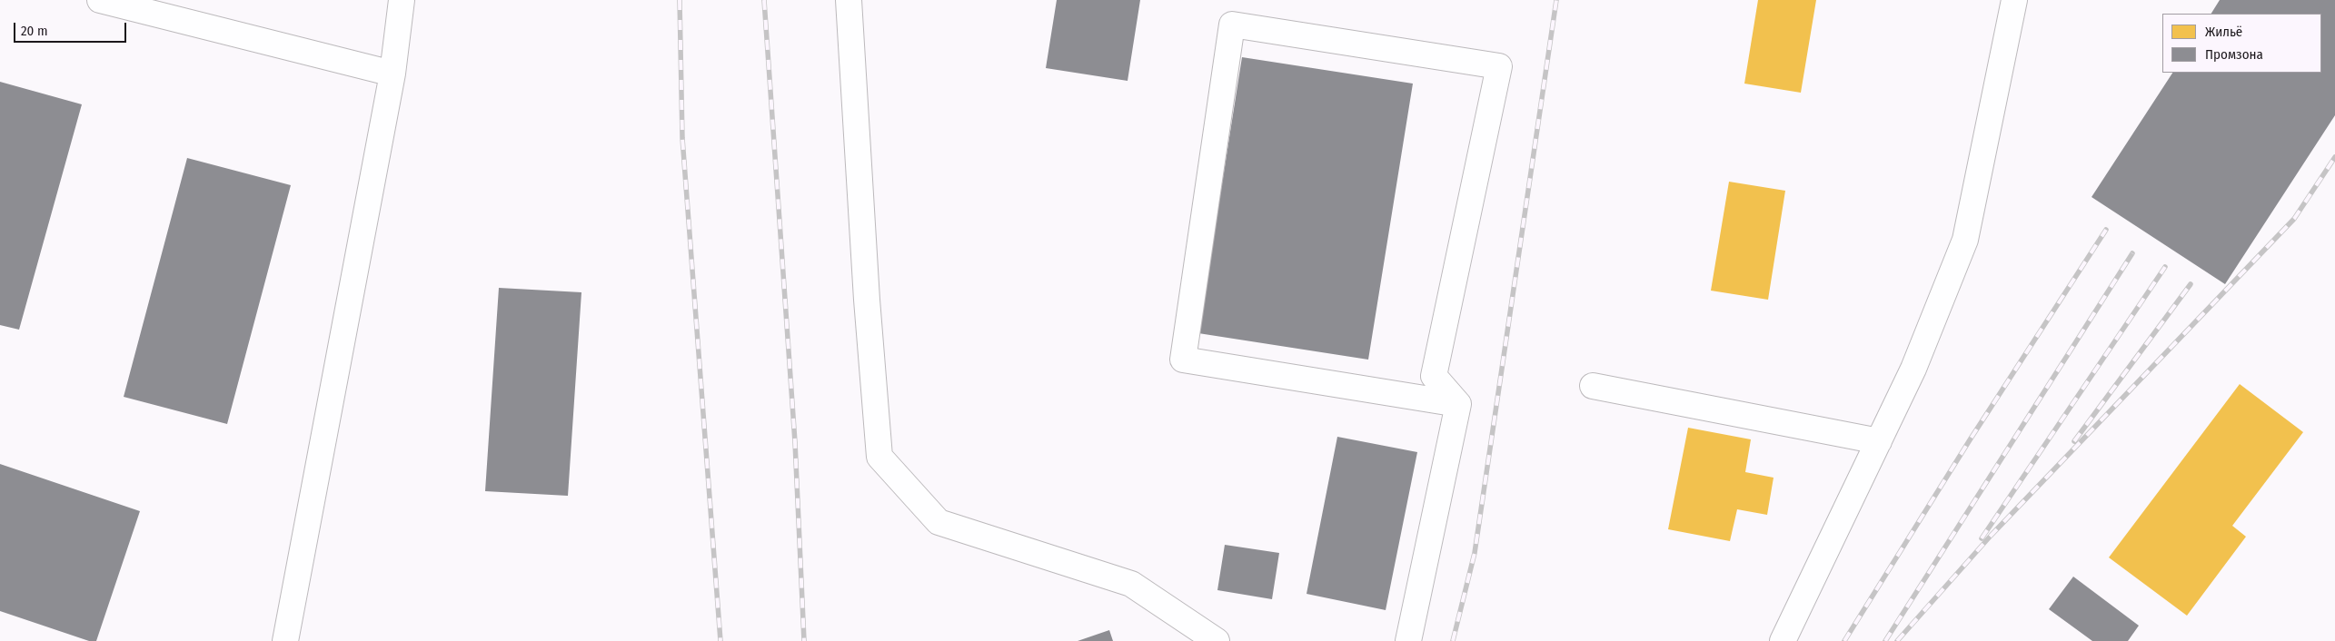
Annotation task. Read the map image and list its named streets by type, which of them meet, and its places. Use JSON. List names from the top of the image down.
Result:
{
  "legend": ["Жильё", "Промзона"],
  "scale_bar": "20 m"
}
